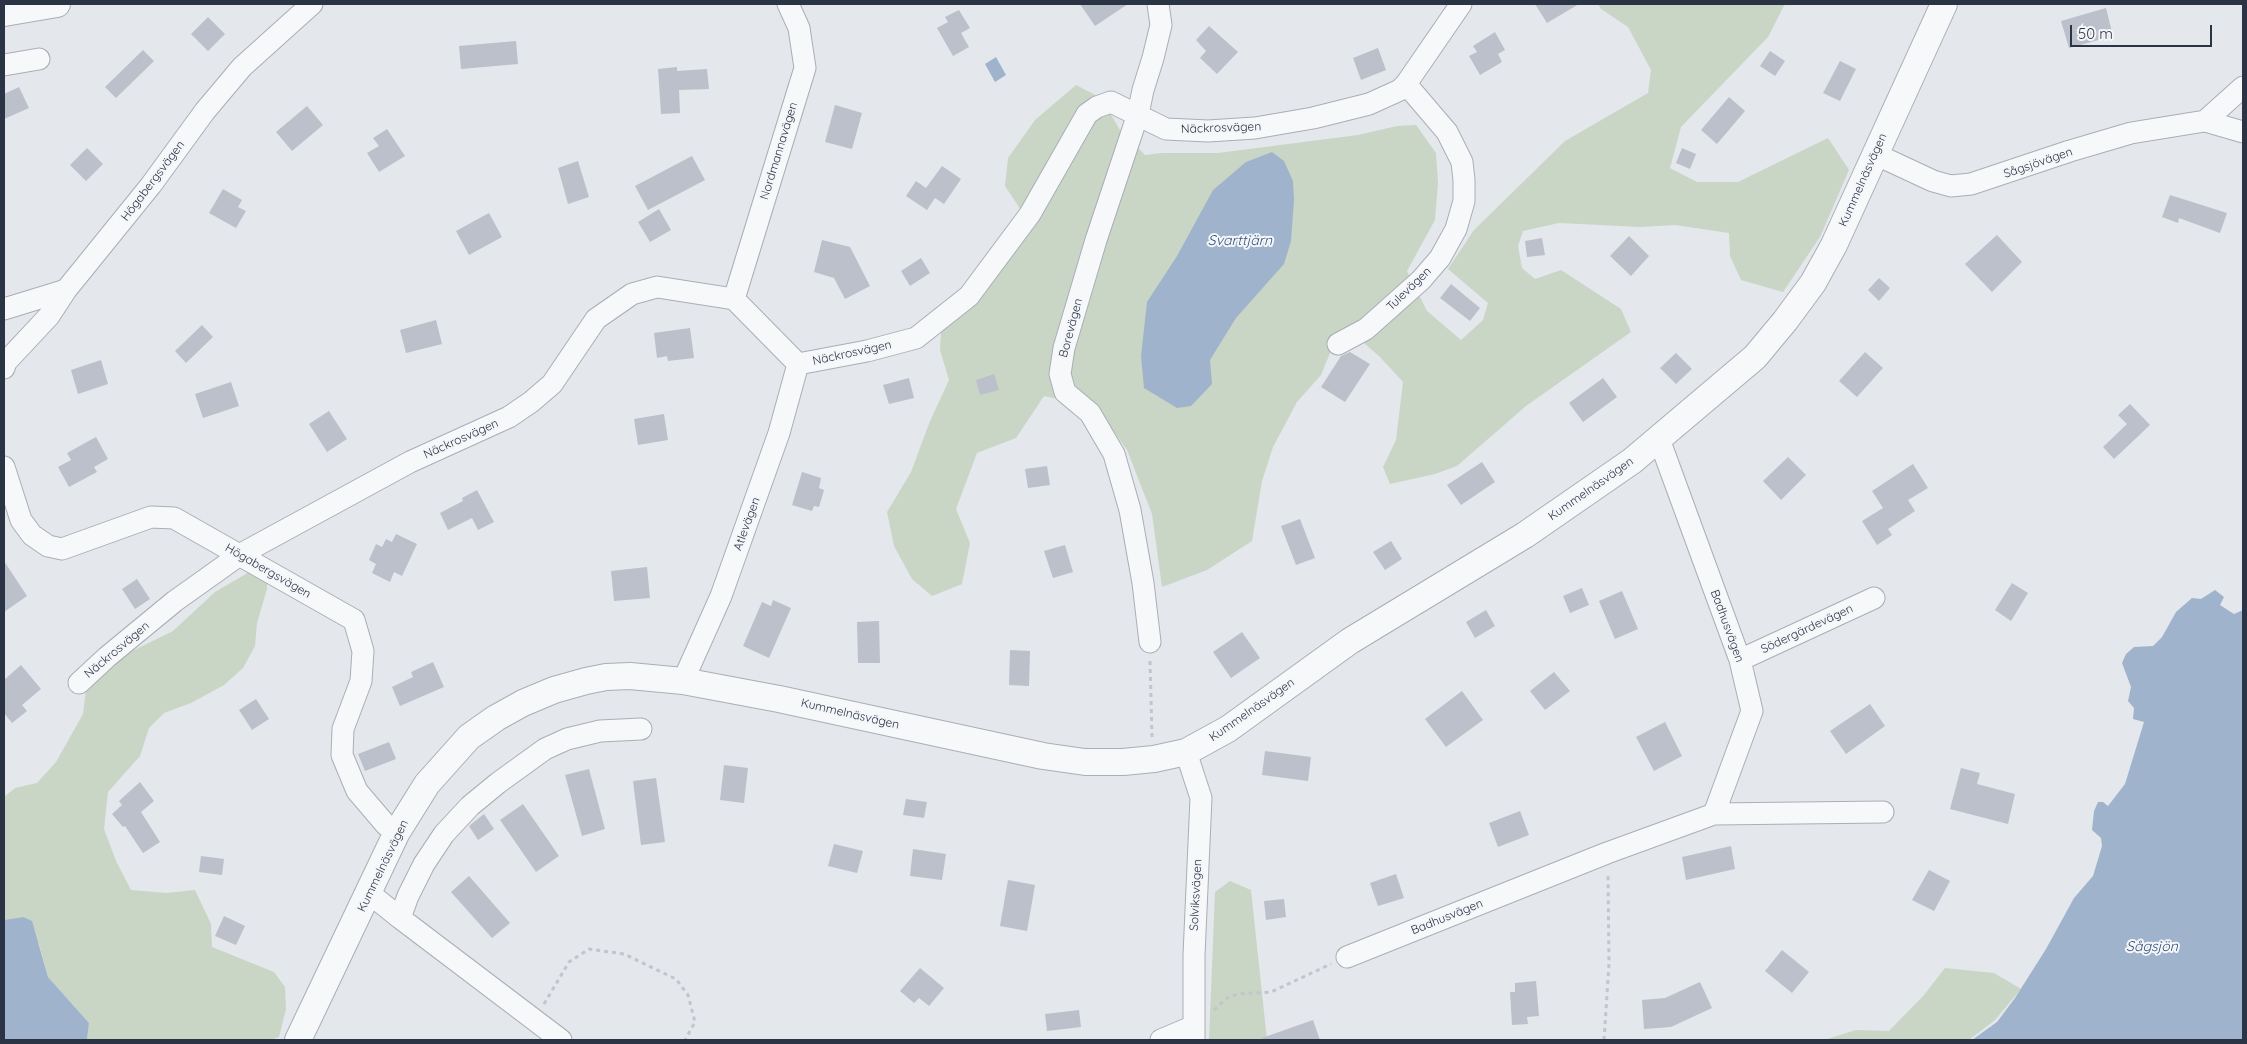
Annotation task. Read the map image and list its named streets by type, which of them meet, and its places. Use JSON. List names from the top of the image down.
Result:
{
  "streets": {
    "street": [
      "Näckrosvägen",
      "Nordmannavägen",
      "Sågsjövägen",
      "Kummelnäsvägen",
      "Högabergsvägen",
      "Tulevägen",
      "Borevägen",
      "Atlevägen",
      "Badhusvägen",
      "Södergärdevägen",
      "Solviksvägen"
    ]
  },
  "crossings": [
    ["Näckrosvägen", "Nordmannavägen"],
    ["Näckrosvägen", "Högabergsvägen"],
    ["Näckrosvägen", "Tulevägen"],
    ["Näckrosvägen", "Borevägen"],
    ["Näckrosvägen", "Atlevägen"],
    ["Sågsjövägen", "Kummelnäsvägen"],
    ["Kummelnäsvägen", "Högabergsvägen"],
    ["Kummelnäsvägen", "Atlevägen"],
    ["Kummelnäsvägen", "Badhusvägen"],
    ["Kummelnäsvägen", "Solviksvägen"],
    ["Badhusvägen", "Södergärdevägen"]
  ],
  "water": ["Svarttjärn", "Sågsjön"],
  "scale_bar": "50 m"
}
